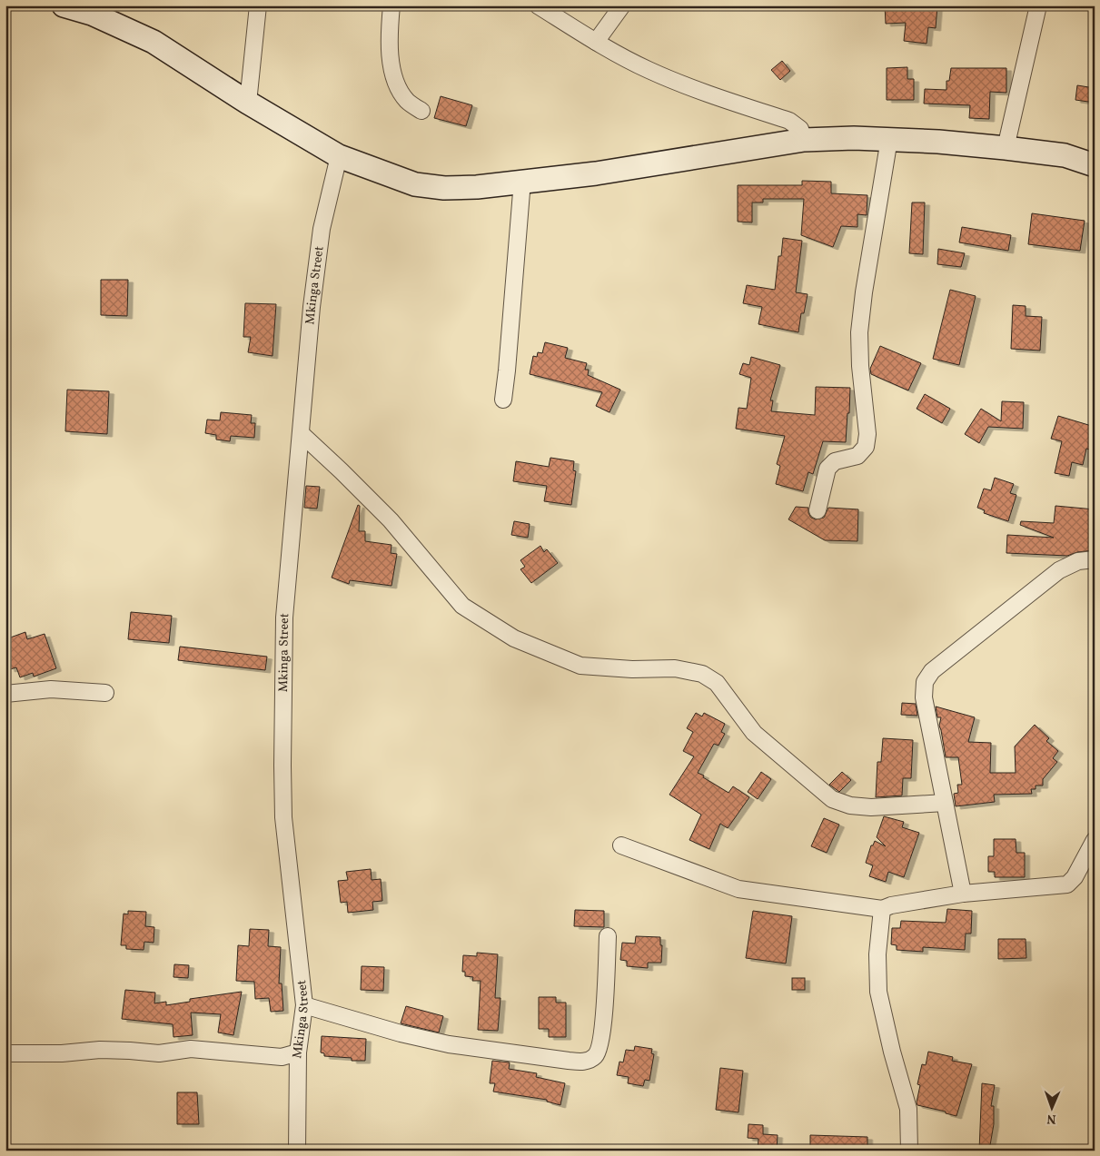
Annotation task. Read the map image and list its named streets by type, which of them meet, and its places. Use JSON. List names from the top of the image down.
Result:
{
  "streets": {
    "street": ["Mkinga Street"]
  },
  "north": "bottom"
}
